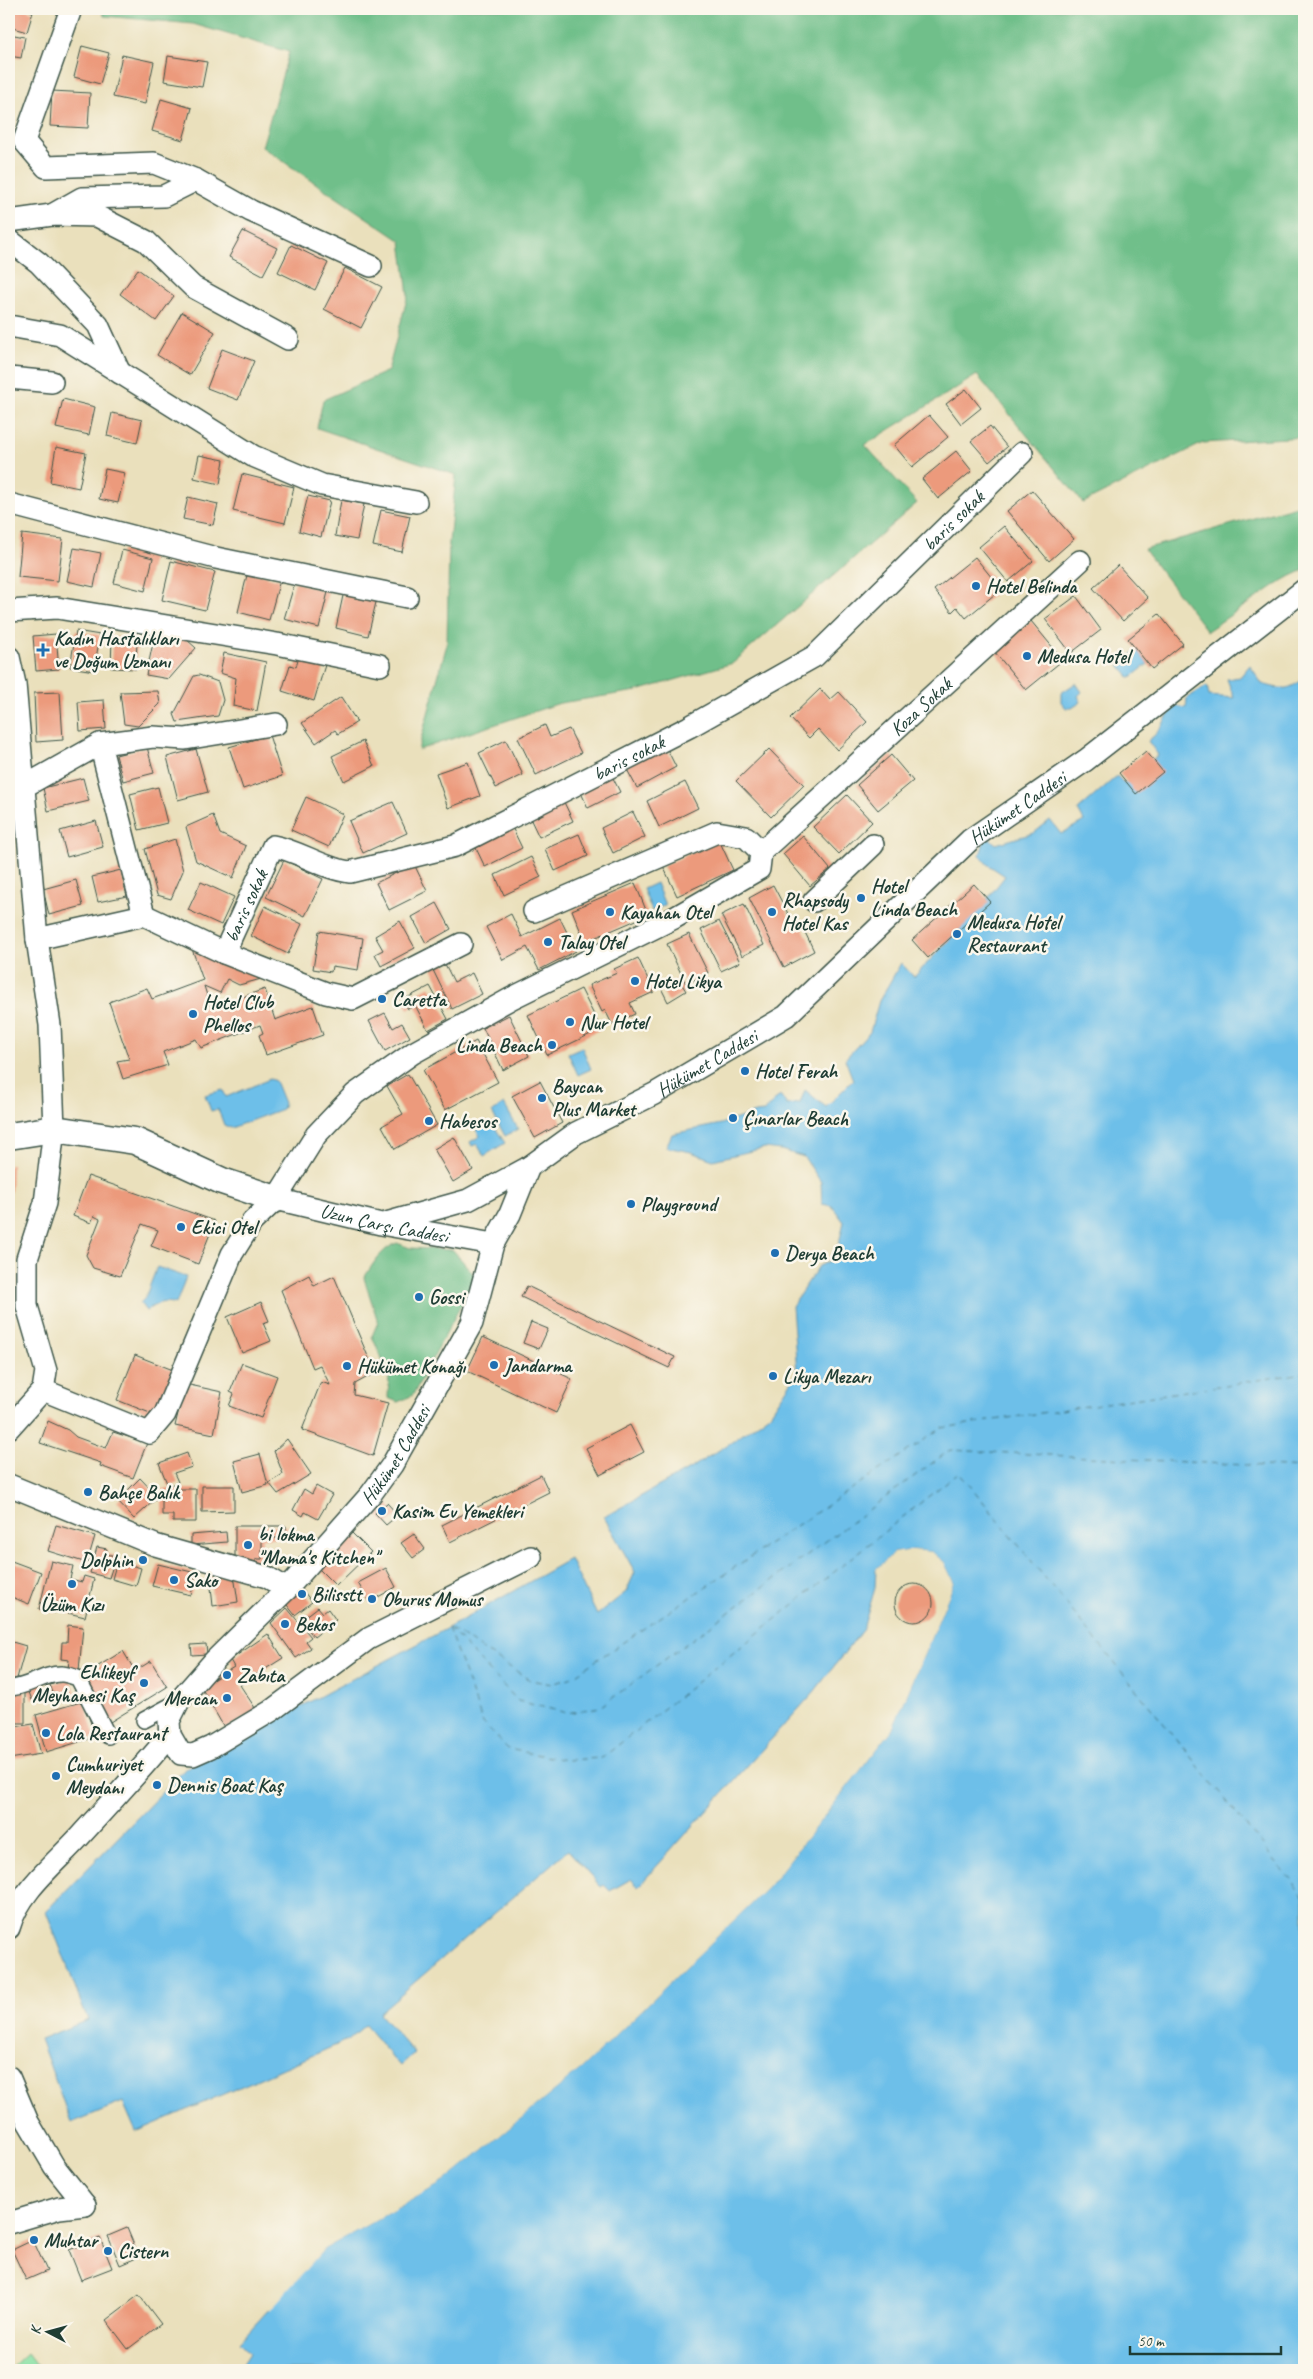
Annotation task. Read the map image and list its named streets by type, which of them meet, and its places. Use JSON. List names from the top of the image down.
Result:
{
  "streets": {
    "street": [
      "baris sokak",
      "Koza Sokak",
      "Hükümet Caddesi",
      "Uzun Çarşı Caddesi"
    ]
  },
  "crossings": [
    ["Hükümet Caddesi", "Uzun Çarşı Caddesi"]
  ],
  "places": {
    "other": [
      "Hotel Belinda",
      "Medusa Hotel",
      "Hotel Linda Beach",
      "Kayahan Otel",
      "Rhapsody Hotel Kas",
      "Medusa Hotel Restaurant",
      "Talay Otel",
      "Hotel Likya",
      "Caretta",
      "Hotel Club Phellos",
      "Nur Hotel",
      "Linda Beach",
      "Hotel Ferah",
      "Baycan Plus Market",
      "Çınarlar Beach",
      "Habesos",
      "Playground",
      "Ekici Otel",
      "Derya Beach",
      "Gossi",
      "Jandarma",
      "Hükümet Konağı",
      "Likya Mezarı",
      "Bahçe Balık",
      "Kasim Ev Yemekleri",
      "bi lokma \"Mama's Kitchen\"",
      "Dolphin",
      "Sako",
      "Üzüm Kızı",
      "Bilisstt",
      "Oburus Momus",
      "Bekos",
      "Zabıta",
      "Ehlikeyf Meyhanesi Kaş",
      "Mercan",
      "Lola Restaurant",
      "Cumhuriyet Meydanı",
      "Dennis Boat Kaş",
      "Muhtar",
      "Cistern"
    ],
    "health": ["Kadın Hastalıkları ve Doğum Uzmanı"]
  },
  "scale_bar": "50 m",
  "north": "left"
}
